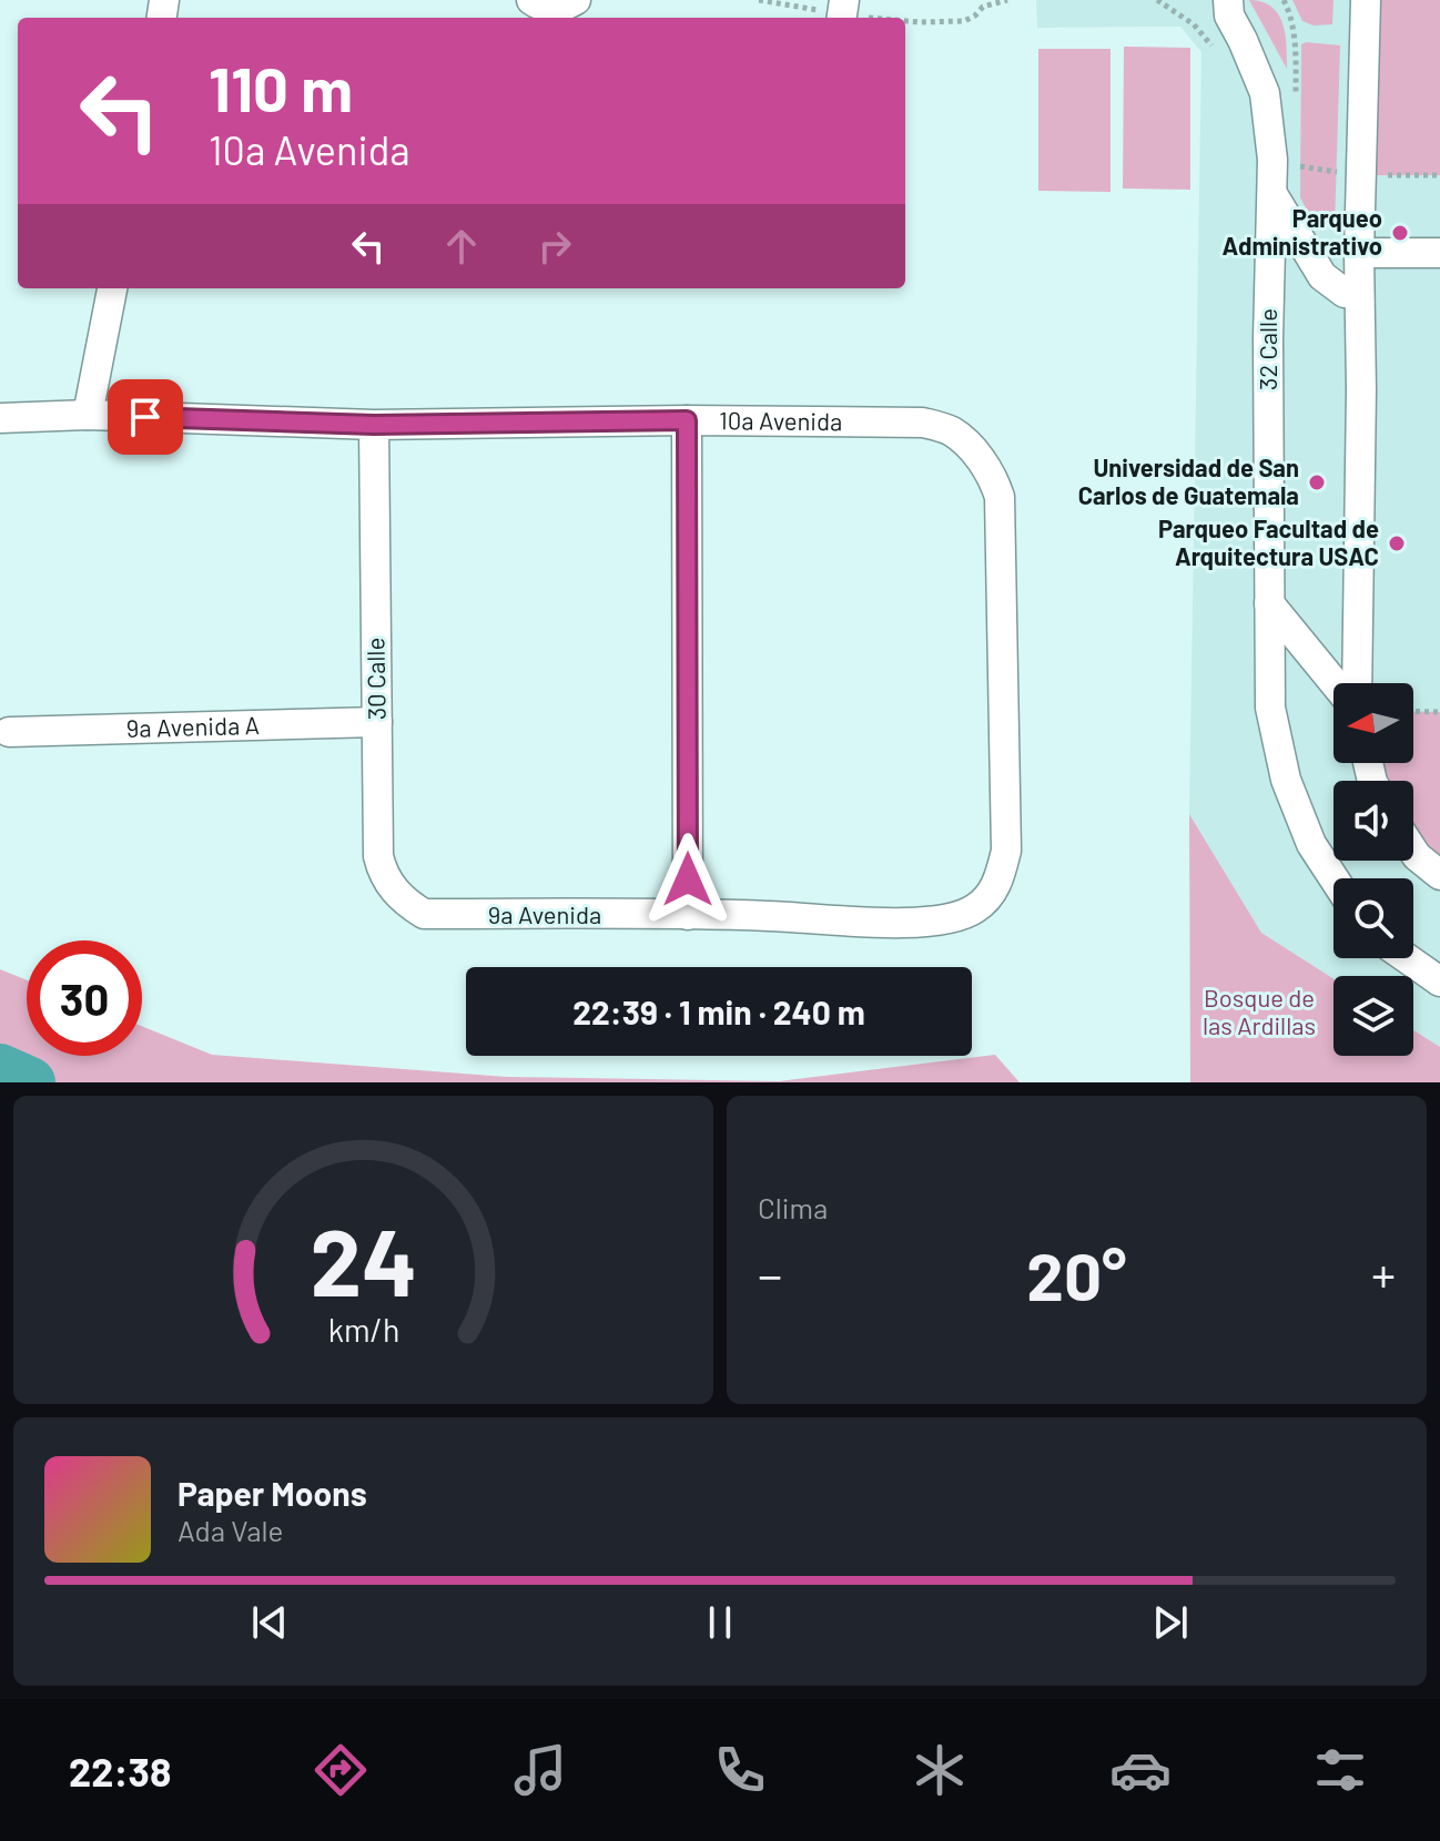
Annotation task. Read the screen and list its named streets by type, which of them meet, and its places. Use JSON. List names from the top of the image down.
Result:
{
  "streets": {
    "street": [
      "32 Calle",
      "10a Avenida",
      "30 Calle",
      "9a Avenida A",
      "9a Avenida"
    ]
  },
  "crossings": [
    ["10a Avenida", "30 Calle"],
    ["10a Avenida", "9a Avenida"],
    ["30 Calle", "9a Avenida A"],
    ["30 Calle", "9a Avenida"]
  ],
  "parks": ["Bosque de las Ardillas"],
  "places": ["Parqueo Administrativo", "Universidad de San Carlos de Guatemala", "Parqueo Facultad de Arquitectura USAC"],
  "north": "left",
  "page": {
    "turn": ["110 m", "10a Avenida"],
    "limit": "30",
    "trip": "22:39 · 1 min · 240 m",
    "tile": "Clima",
    "heat": ["−", "20°", "+"],
    "song": ["Paper Moons", "Ada Vale"],
    "tabs": "22:38",
    "gauge": ["24", "km/h"]
  }
}
